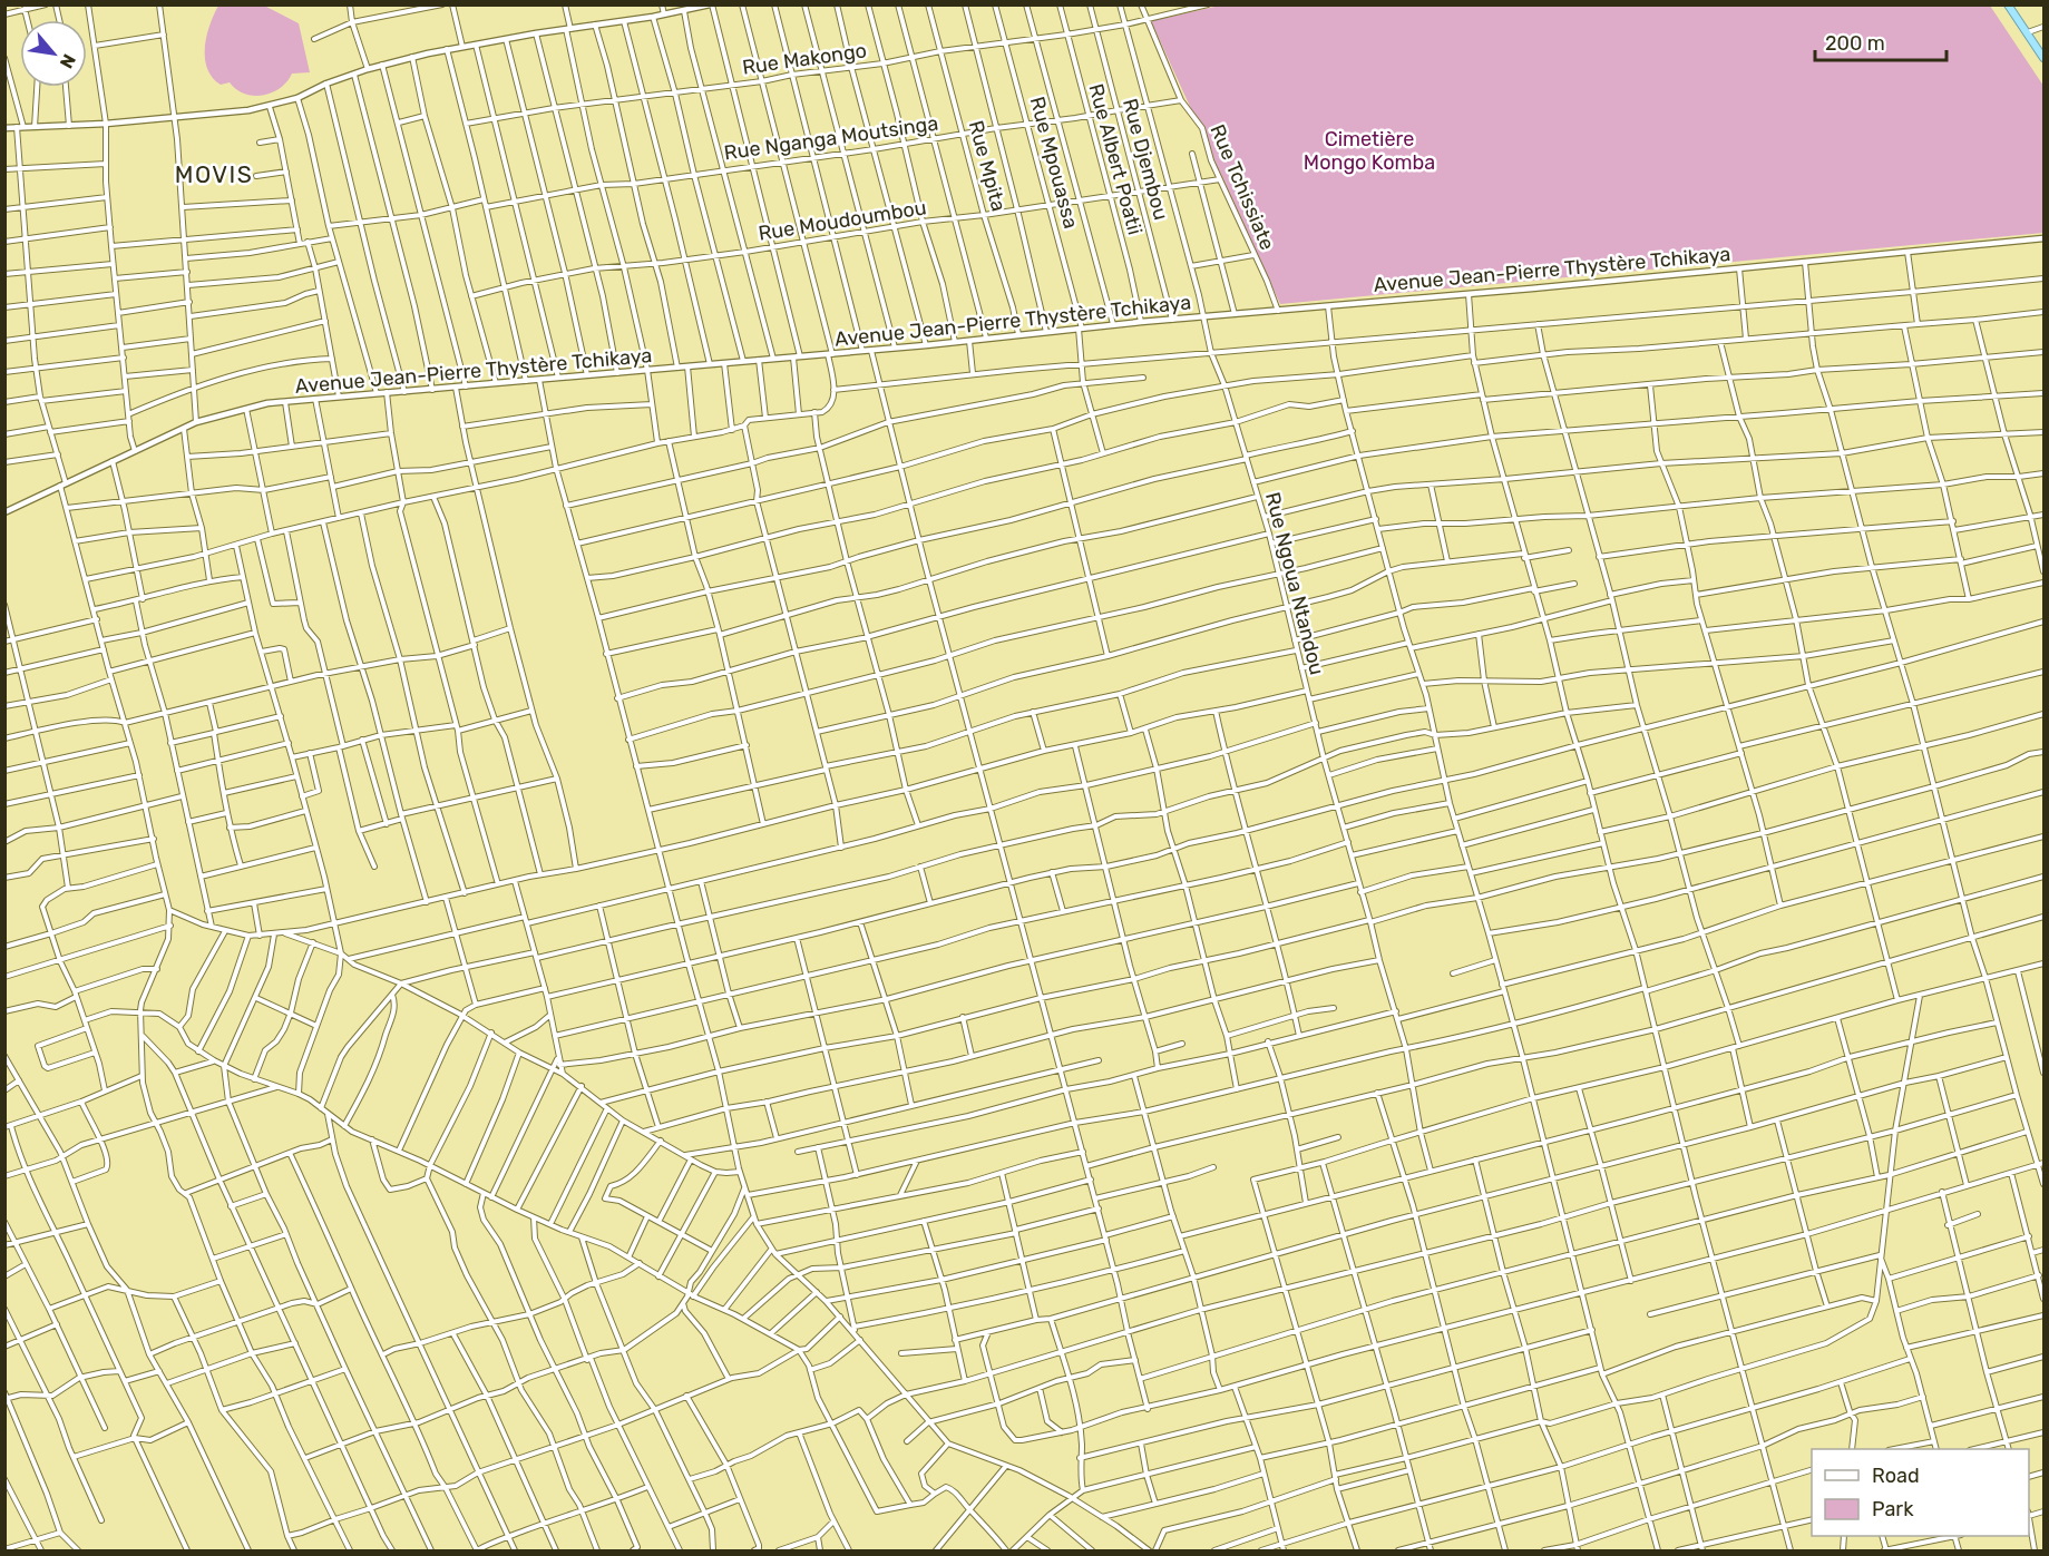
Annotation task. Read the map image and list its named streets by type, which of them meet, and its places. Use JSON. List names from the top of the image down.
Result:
{
  "streets": {
    "street": [
      "Rue Makongo",
      "Rue Nganga Moutsinga",
      "Rue Albert Poatii",
      "Rue Djembou",
      "Rue Mpouassa",
      "Rue Mpita",
      "Rue Tchissiate",
      "Rue Moudoumbou",
      "Avenue Jean-Pierre Thystère Tchikaya",
      "Rue Ngoua Ntandou"
    ]
  },
  "crossings": [
    ["Rue Makongo", "Rue Albert Poatii"],
    ["Rue Makongo", "Rue Djembou"],
    ["Rue Makongo", "Rue Mpouassa"],
    ["Rue Makongo", "Rue Mpita"],
    ["Rue Makongo", "Rue Tchissiate"],
    ["Rue Makongo", "Rue Ngoua Ntandou"],
    ["Rue Nganga Moutsinga", "Rue Albert Poatii"],
    ["Rue Nganga Moutsinga", "Rue Djembou"],
    ["Rue Nganga Moutsinga", "Rue Mpouassa"],
    ["Rue Nganga Moutsinga", "Rue Mpita"],
    ["Rue Nganga Moutsinga", "Rue Tchissiate"],
    ["Rue Nganga Moutsinga", "Rue Ngoua Ntandou"],
    ["Rue Albert Poatii", "Rue Moudoumbou"],
    ["Rue Albert Poatii", "Avenue Jean-Pierre Thystère Tchikaya"],
    ["Rue Djembou", "Rue Moudoumbou"],
    ["Rue Djembou", "Avenue Jean-Pierre Thystère Tchikaya"],
    ["Rue Mpouassa", "Rue Moudoumbou"],
    ["Rue Mpouassa", "Avenue Jean-Pierre Thystère Tchikaya"],
    ["Rue Mpita", "Rue Moudoumbou"],
    ["Rue Mpita", "Avenue Jean-Pierre Thystère Tchikaya"],
    ["Rue Tchissiate", "Rue Moudoumbou"],
    ["Rue Tchissiate", "Avenue Jean-Pierre Thystère Tchikaya"],
    ["Rue Moudoumbou", "Rue Ngoua Ntandou"],
    ["Avenue Jean-Pierre Thystère Tchikaya", "Rue Ngoua Ntandou"]
  ],
  "districts": ["MOVIS"],
  "parks": ["Cimetière Mongo Komba"],
  "legend": ["Road", "Park"],
  "scale_bar": "200 m",
  "north": "bottom right"
}
